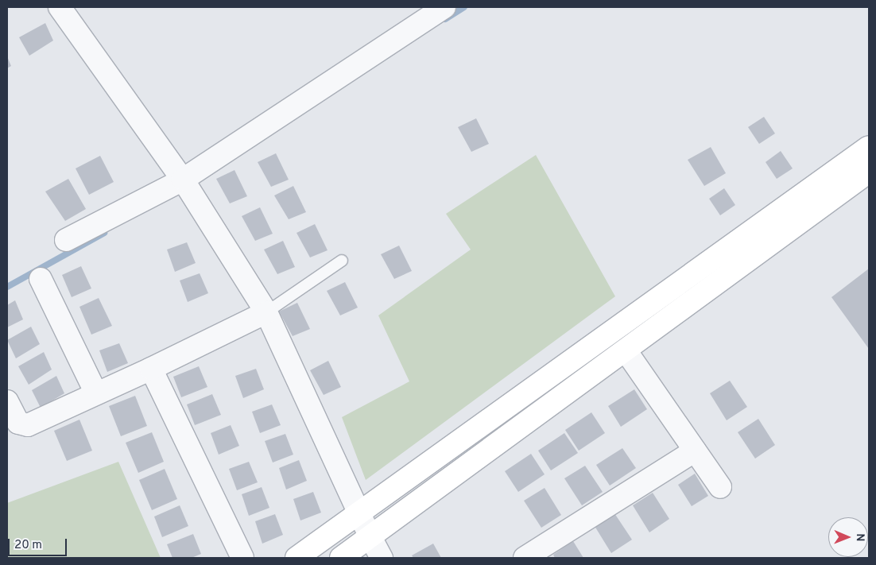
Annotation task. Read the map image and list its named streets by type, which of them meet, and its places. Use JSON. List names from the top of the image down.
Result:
{
  "scale_bar": "20 m",
  "north": "right"
}
